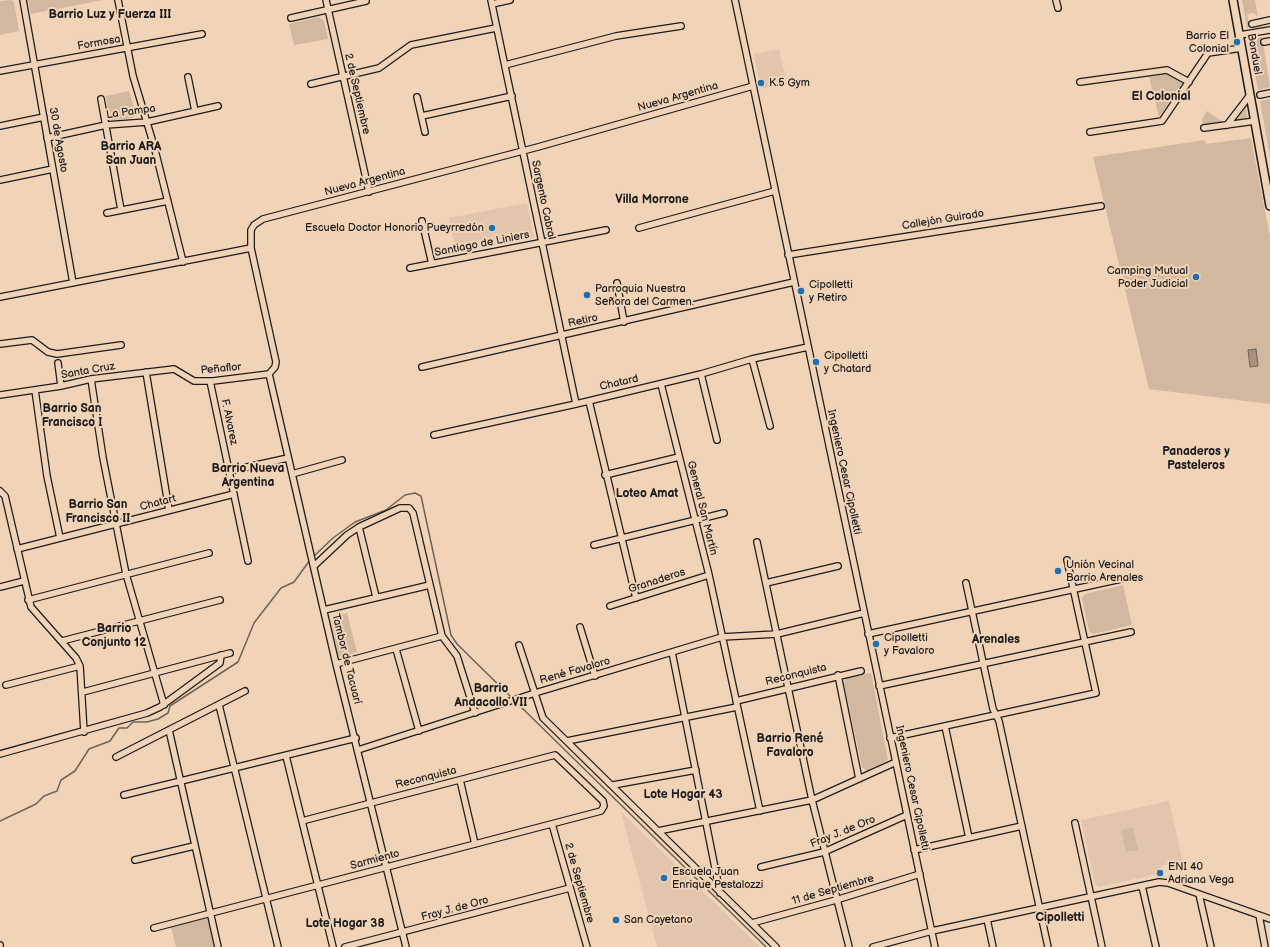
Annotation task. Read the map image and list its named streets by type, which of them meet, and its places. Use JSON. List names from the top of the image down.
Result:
{
  "streets": {
    "main road": ["Bonduel"],
    "street": [
      "Formosa",
      "2 de Septiembre",
      "Nueva Argentina",
      "La Pampa",
      "30 de Agosto",
      "Sargento Cabral",
      "Callejón Guirado",
      "Santiago de Liniers",
      "Retiro",
      "Peñaflor",
      "Santa Cruz",
      "Chatard",
      "F. Alvarez",
      "Ingeniero Cesar Cipolletti",
      "Chatart",
      "General San Martín",
      "Granaderos",
      "Tambor de Tacuarí",
      "René Favaloro",
      "Reconquista",
      "Fray J. de Oro",
      "Sarmiento",
      "11 de Septiembre"
    ]
  },
  "crossings": [
    ["Formosa", "30 de Agosto"],
    ["2 de Septiembre", "Nueva Argentina"],
    ["2 de Septiembre", "Fray J. de Oro"],
    ["2 de Septiembre", "Sarmiento"],
    ["Nueva Argentina", "Sargento Cabral"],
    ["Nueva Argentina", "Ingeniero Cesar Cipolletti"],
    ["La Pampa", "30 de Agosto"],
    ["Sargento Cabral", "Santiago de Liniers"],
    ["Sargento Cabral", "Retiro"],
    ["Sargento Cabral", "Chatard"],
    ["Callejón Guirado", "Ingeniero Cesar Cipolletti"],
    ["Retiro", "Ingeniero Cesar Cipolletti"],
    ["Peñaflor", "Santa Cruz"],
    ["Peñaflor", "F. Alvarez"],
    ["Peñaflor", "Tambor de Tacuarí"],
    ["Chatard", "Ingeniero Cesar Cipolletti"],
    ["Chatard", "General San Martín"],
    ["F. Alvarez", "Chatart"],
    ["Ingeniero Cesar Cipolletti", "René Favaloro"],
    ["Ingeniero Cesar Cipolletti", "Fray J. de Oro"],
    ["Ingeniero Cesar Cipolletti", "11 de Septiembre"],
    ["General San Martín", "Granaderos"],
    ["General San Martín", "René Favaloro"],
    ["General San Martín", "Reconquista"],
    ["Tambor de Tacuarí", "René Favaloro"],
    ["Tambor de Tacuarí", "Reconquista"],
    ["Tambor de Tacuarí", "Fray J. de Oro"],
    ["Tambor de Tacuarí", "Sarmiento"],
    ["Reconquista", "Sarmiento"]
  ],
  "districts": [
    "Barrio Luz y Fuerza III",
    "El Colonial",
    "Barrio ARA San Juan",
    "Villa Morrone",
    "Barrio San Francisco I",
    "Panaderos y Pasteleros",
    "Barrio Nueva Argentina",
    "Loteo Amat",
    "Barrio San Francisco II",
    "Barrio Conjunto 12",
    "Arenales",
    "Barrio Andacollo VII",
    "Barrio René Favaloro",
    "Lote Hogar 43",
    "Cipolletti",
    "Lote Hogar 38"
  ],
  "places": [
    "Barrio El Colonial",
    "K.5 Gym",
    "Escuela Doctor Honorio Pueyrredón",
    "Camping Mutual Poder Judicial",
    "Cipolletti y Retiro",
    "Parroquia Nuestra Señora del Carmen.",
    "Cipolletti y Chatard",
    "Unión Vecinal Barrio Arenales",
    "Cipolletti y Favaloro",
    "ENI 40 Adriana Vega",
    "Escuela Juan Enrique Pestalozzi",
    "San Cayetano"
  ]
}
